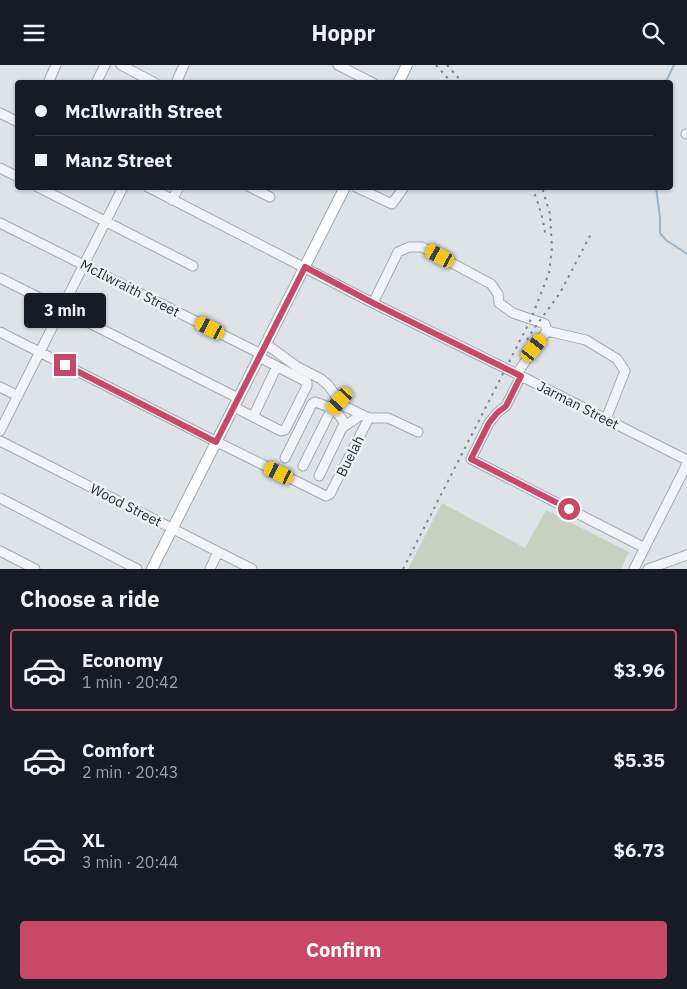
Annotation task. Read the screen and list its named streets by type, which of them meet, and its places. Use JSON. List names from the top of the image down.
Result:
{
  "streets": {
    "street": [
      "McIlwraith Street",
      "Jarman Street",
      "Buelah",
      "Wood Street"
    ]
  },
  "page": {
    "header": "Hoppr",
    "banner": ["McIlwraith Street", "Manz Street"],
    "bubble": "3 min",
    "heading": "Choose a ride",
    "list": [
      {
        "name": "Economy",
        "note": "1 min · 20:42",
        "value": "$3.96"
      },
      {
        "name": "Comfort",
        "note": "2 min · 20:43",
        "value": "$5.35"
      },
      {
        "name": "XL",
        "note": "3 min · 20:44",
        "value": "$6.73"
      }
    ],
    "buttons": "Confirm"
  }
}
